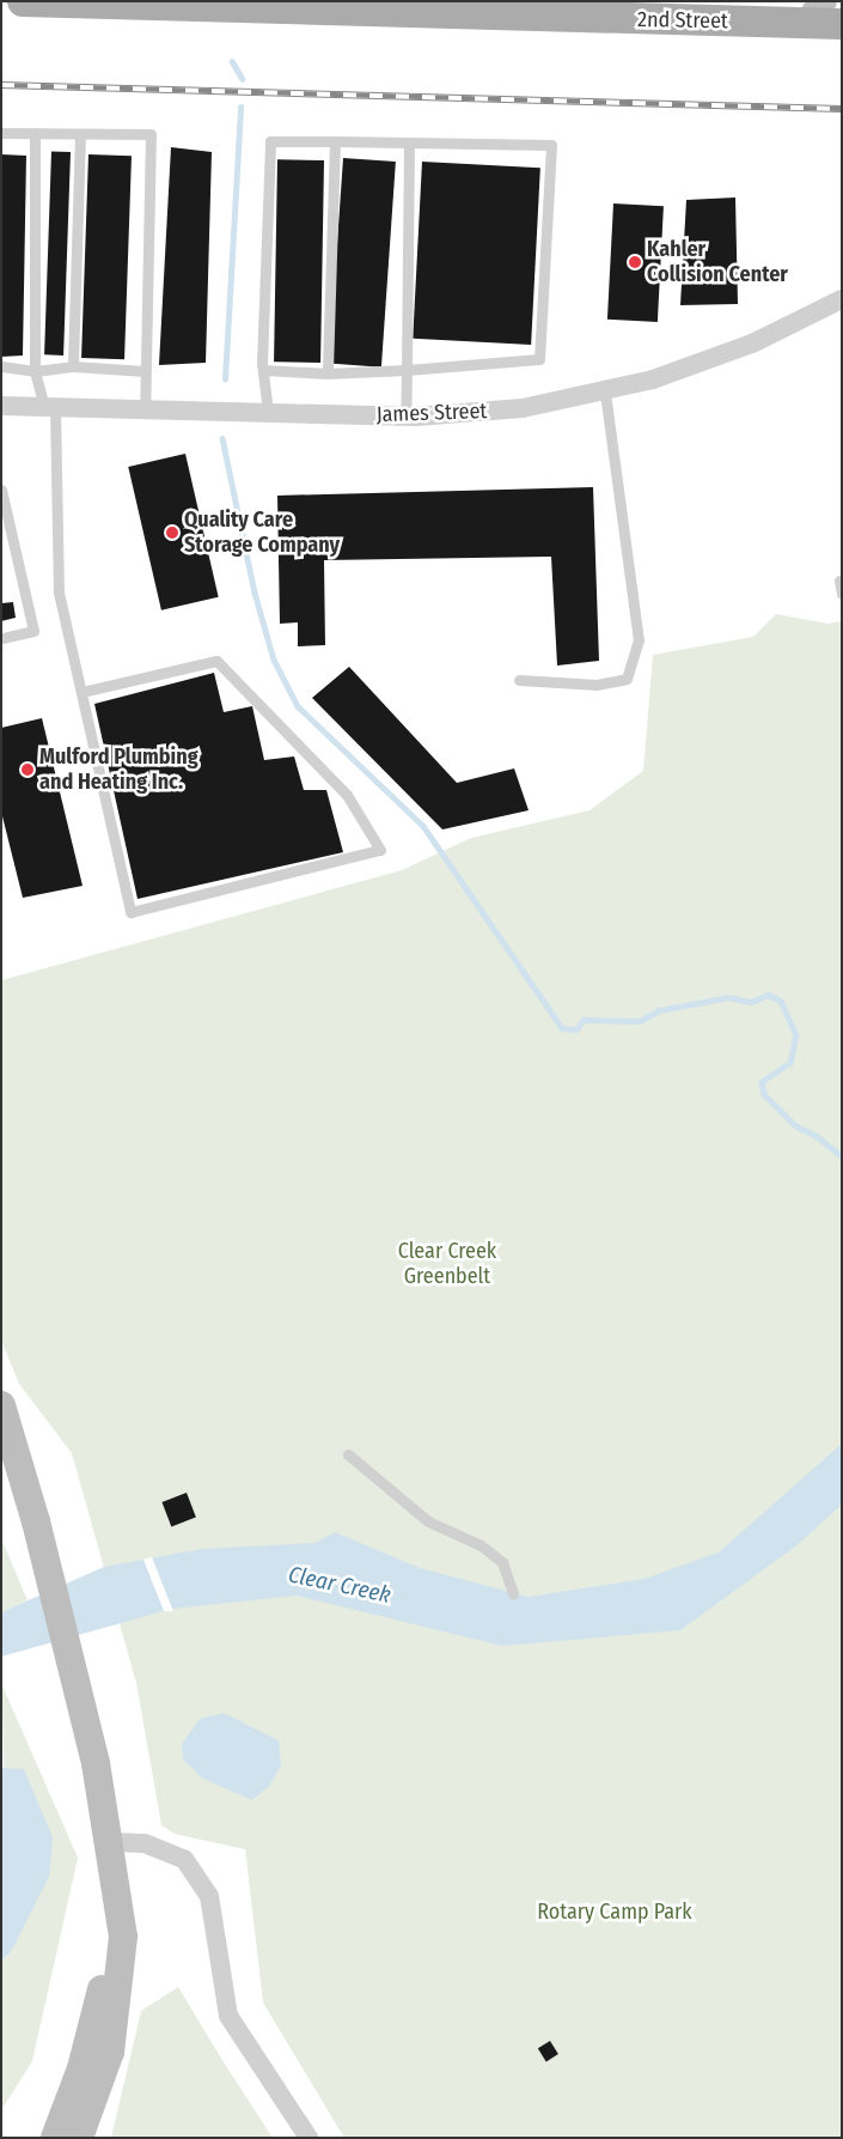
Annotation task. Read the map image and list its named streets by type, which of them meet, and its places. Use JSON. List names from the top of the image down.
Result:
{
  "streets": {
    "main road": ["2nd Street"],
    "street": ["James Street"]
  },
  "water": ["Clear Creek"],
  "parks": ["Clear Creek Greenbelt", "Rotary Camp Park"],
  "places": ["Kahler Collision Center", "Quality Care Storage Company", "Mulford Plumbing and Heating Inc."]
}
